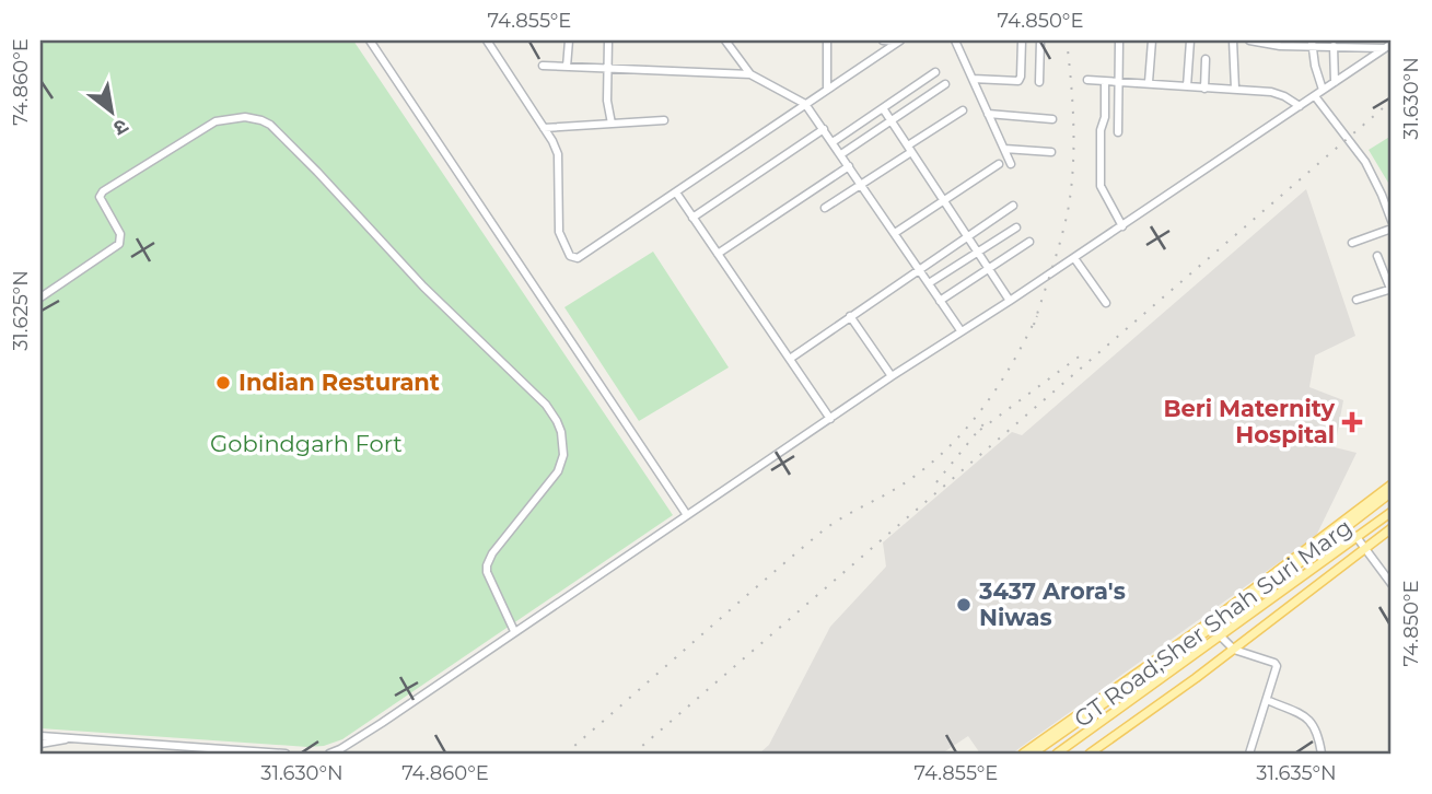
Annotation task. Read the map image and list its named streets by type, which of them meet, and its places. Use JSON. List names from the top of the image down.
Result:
{
  "streets": {
    "main road": ["GT Road;Sher Shah Suri Marg"]
  },
  "parks": ["Gobindgarh Fort"],
  "places": {
    "other": ["Indian Resturant", "3437 Arora's Niwas"],
    "health": ["Beri Maternity Hospital"]
  },
  "north": "bottom right",
  "coordinates": [
    "74.855°E",
    "74.850°E",
    "74.860°E",
    "31.630°N",
    "31.625°N",
    "31.635°N"
  ]
}
